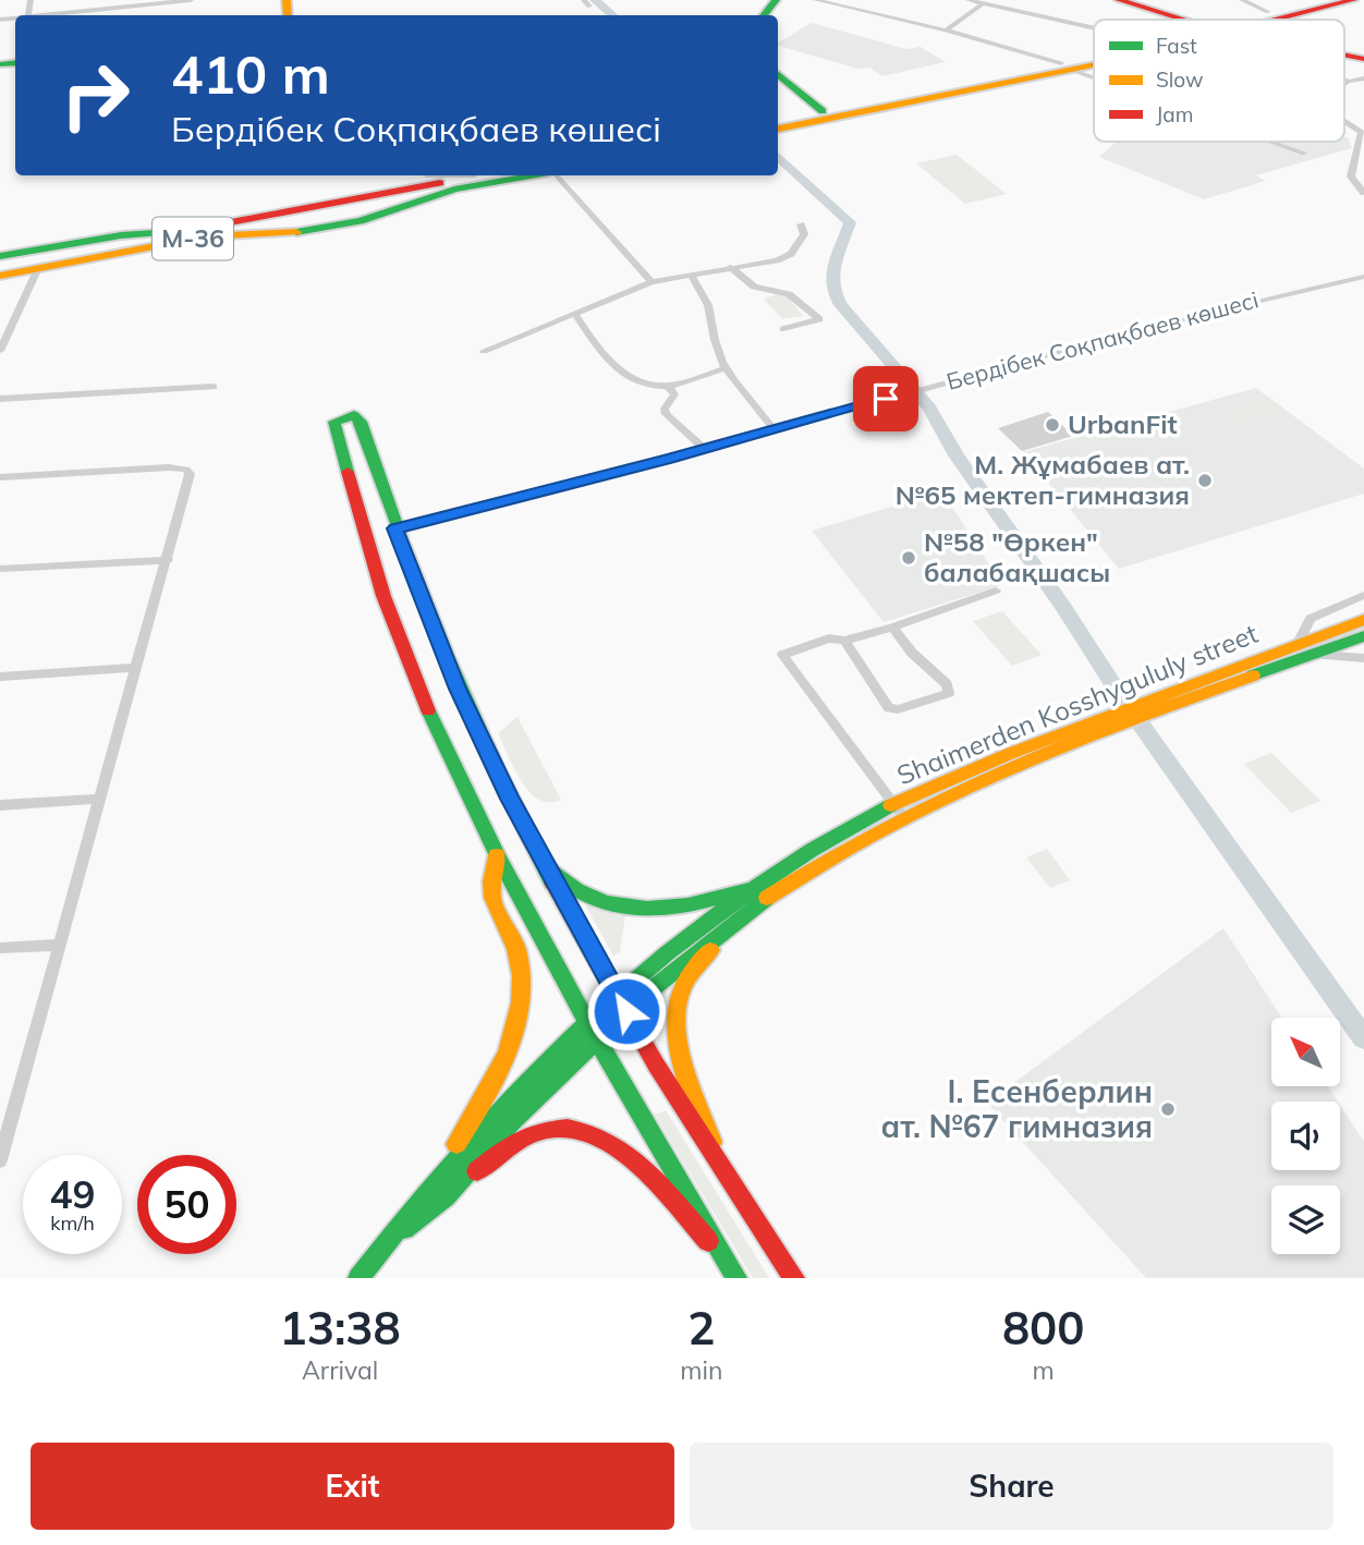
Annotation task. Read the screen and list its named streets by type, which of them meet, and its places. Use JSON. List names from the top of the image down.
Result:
{
  "streets": {
    "main road": ["M-36", "Shaimerden Kosshygululy street"],
    "street": ["Бердібек Соқпақбаев көшесі"]
  },
  "places": [
    "UrbanFit",
    "М. Жұмабаев ат. №65 мектеп-гимназия",
    "№58 \"Өркен\" балабақшасы",
    "І. Есенберлин ат. №67 гимназия"
  ],
  "legend": ["Fast", "Slow", "Jam"],
  "north": "top left",
  "page": {
    "turn": ["410 m", "Бердібек Соқпақбаев көшесі"],
    "speed": "49 km/h",
    "limit": "50",
    "eta": [
      "13:38",
      "Arrival",
      "2",
      "min",
      "800",
      "m"
    ],
    "buttons": ["Exit", "Share"]
  }
}
